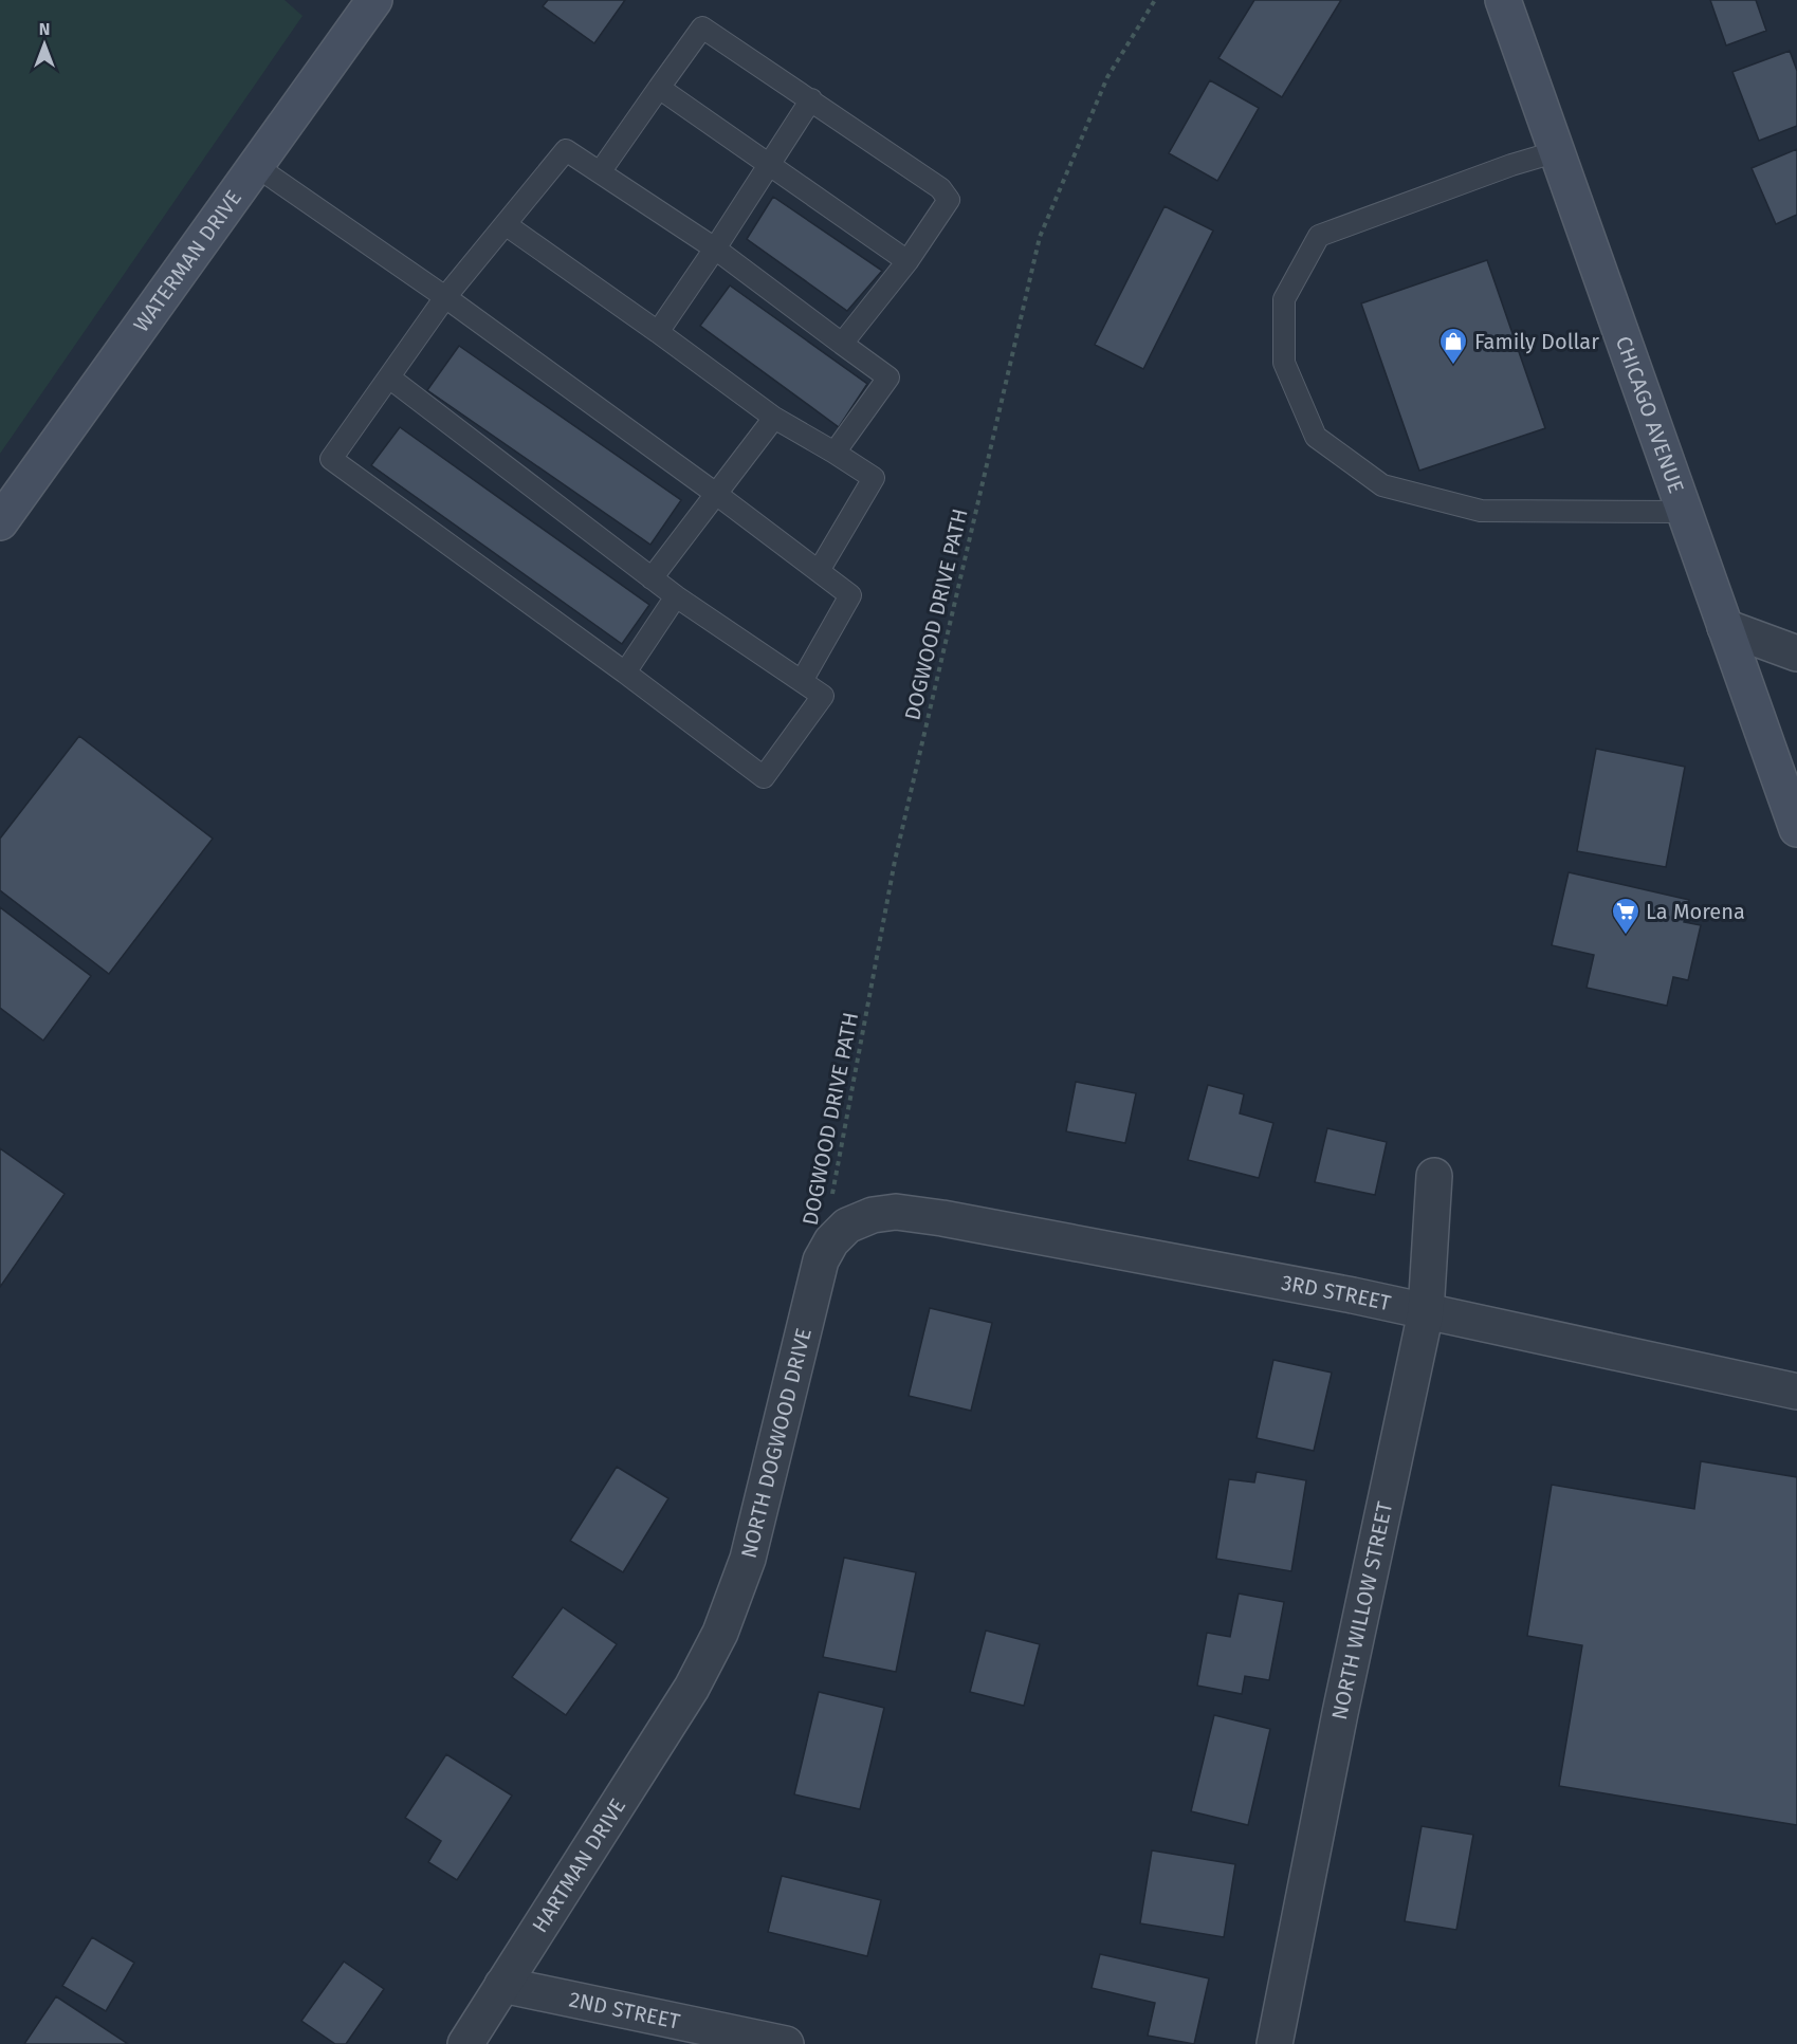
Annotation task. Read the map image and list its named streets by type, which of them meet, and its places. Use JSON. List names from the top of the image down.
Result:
{
  "streets": {
    "street": [
      "WATERMAN DRIVE",
      "CHICAGO AVENUE",
      "3RD STREET",
      "NORTH DOGWOOD DRIVE",
      "NORTH WILLOW STREET",
      "HARTMAN DRIVE",
      "2ND STREET"
    ],
    "path": ["DOGWOOD DRIVE PATH"]
  },
  "crossings": [
    ["3RD STREET", "NORTH DOGWOOD DRIVE"],
    ["3RD STREET", "NORTH WILLOW STREET"],
    ["NORTH DOGWOOD DRIVE", "HARTMAN DRIVE"],
    ["HARTMAN DRIVE", "2ND STREET"]
  ],
  "places": {
    "shop": ["Family Dollar"],
    "supermarket": ["La Morena"]
  },
  "north": "top"
}
